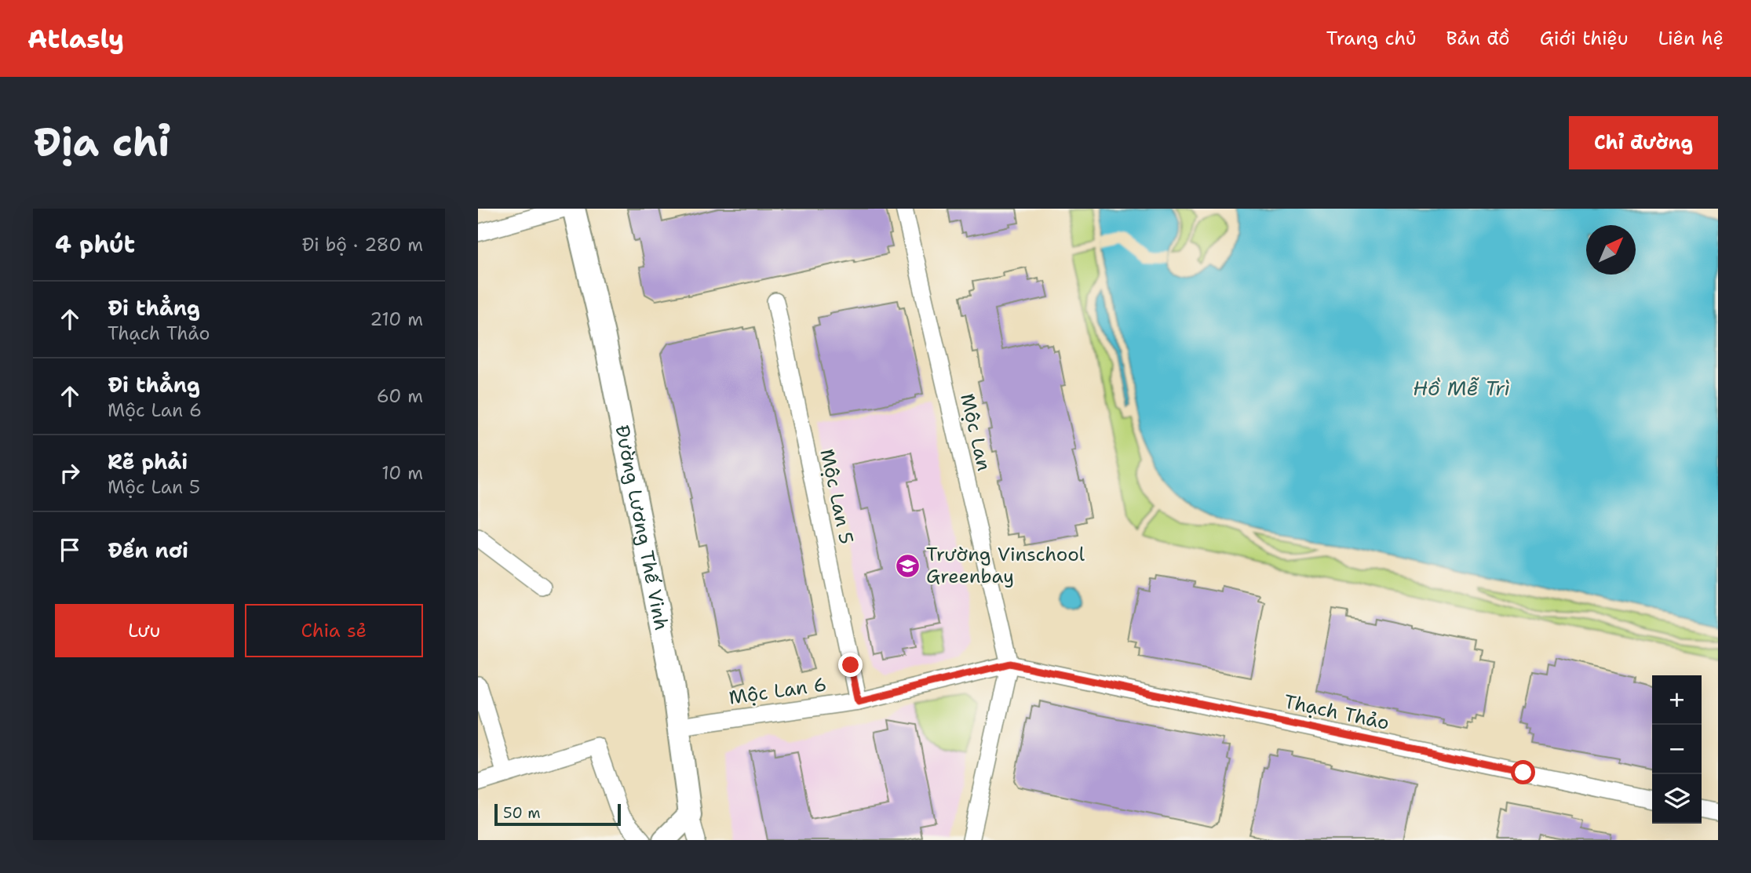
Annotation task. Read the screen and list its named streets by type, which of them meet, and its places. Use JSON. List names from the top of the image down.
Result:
{
  "streets": {
    "street": [
      "Mộc Lan",
      "Mộc Lan 5",
      "Đường Lương Thế Vinh",
      "Mộc Lan 6",
      "Thạch Thảo"
    ]
  },
  "crossings": [
    ["Mộc Lan", "Mộc Lan 6"],
    ["Mộc Lan", "Thạch Thảo"],
    ["Mộc Lan 5", "Mộc Lan 6"],
    ["Đường Lương Thế Vinh", "Mộc Lan 6"],
    ["Mộc Lan 6", "Thạch Thảo"]
  ],
  "water": ["Hồ Mễ Trì"],
  "places": {
    "school or university": ["Trường Vinschool Greenbay"]
  },
  "scale_bar": "50 m",
  "north": "top right",
  "page": {
    "header": "Atlasly",
    "nav": [
      "Trang chủ",
      "Bản đồ",
      "Giới thiệu",
      "Liên hệ"
    ],
    "buttons": [
      "Chỉ đường",
      ["Lưu", "Chia sẻ"]
    ],
    "title": "Địa chỉ",
    "heading": ["4 phút", "Đi bộ · 280 m"],
    "list": [
      ["Đi thẳng", "Thạch Thảo", "210 m"],
      ["Đi thẳng", "Mộc Lan 6", "60 m"],
      ["Rẽ phải", "Mộc Lan 5", "10 m"],
      "Đến nơi"
    ],
    "map_buttons": ["+", "−"],
    "scale": "50 m"
  }
}
